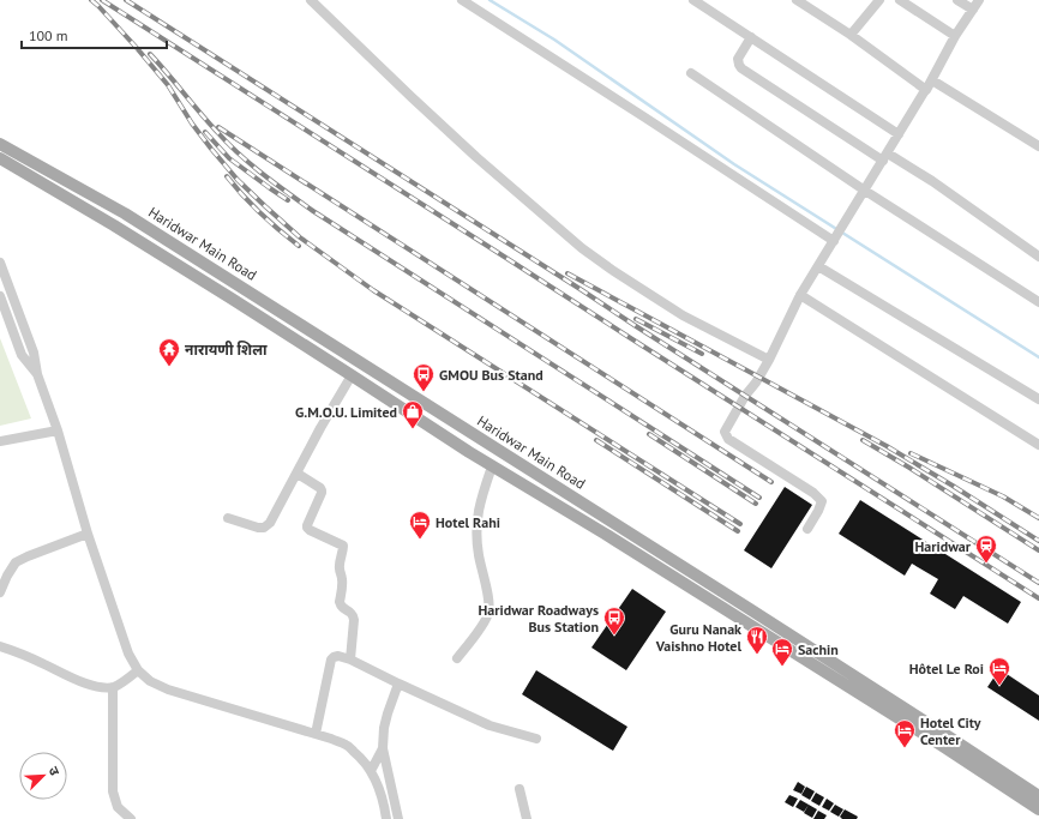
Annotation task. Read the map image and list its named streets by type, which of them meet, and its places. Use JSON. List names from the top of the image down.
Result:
{
  "streets": {
    "main road": ["Haridwar Main Road"]
  },
  "places": {
    "temple": ["नारायणी शिला"],
    "bus stop": ["GMOU Bus Stand", "Haridwar Roadways Bus Station"],
    "shop": ["G.M.O.U. Limited"],
    "hotel": [
      "Hotel Rahi",
      "Sachin",
      "Hôtel Le Roi",
      "Hotel City Center"
    ],
    "station": ["Haridwar"],
    "restaurant": ["Guru Nanak Vaishno Hotel"]
  },
  "scale_bar": "100 m",
  "north": "top right"
}
